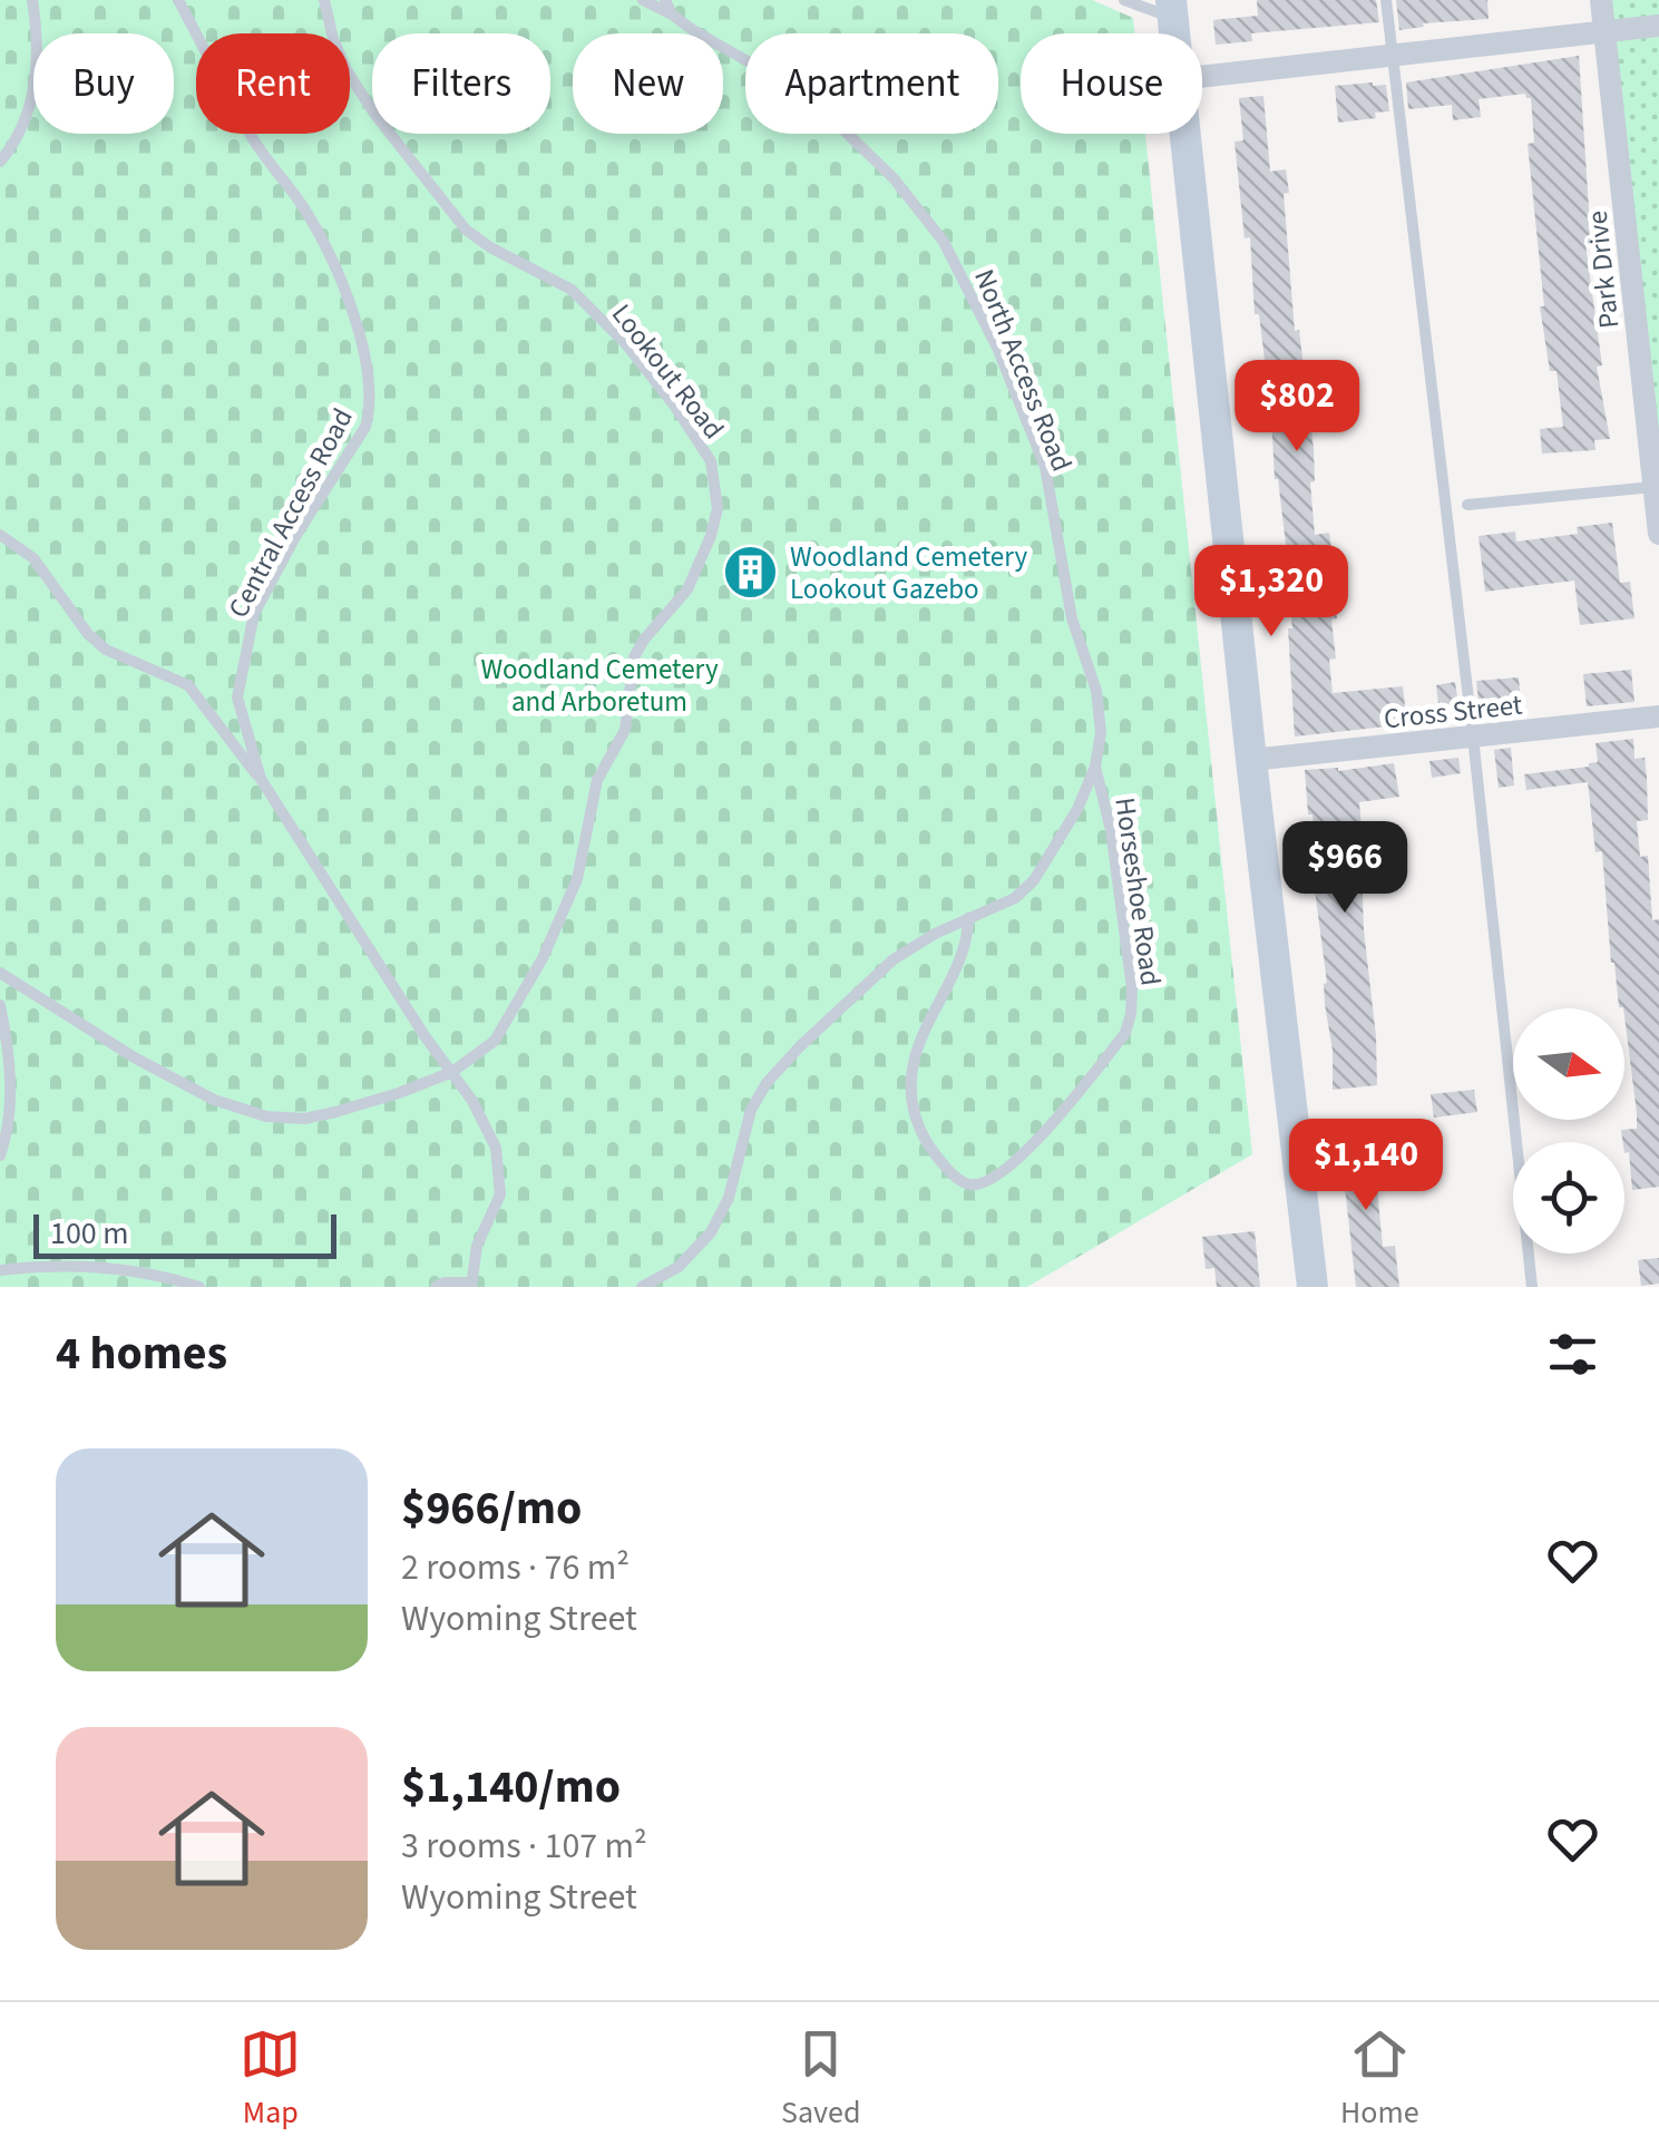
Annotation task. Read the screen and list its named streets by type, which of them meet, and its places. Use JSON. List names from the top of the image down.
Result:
{
  "streets": {
    "street": ["Park Drive", "Cross Street"],
    "lane": [
      "North Access Road",
      "Lookout Road",
      "Central Access Road",
      "Horseshoe Road"
    ]
  },
  "crossings": [
    ["North Access Road", "Horseshoe Road"],
    ["Lookout Road", "Central Access Road"]
  ],
  "parks": ["Woodland Cemetery and Arboretum"],
  "places": {
    "building": ["Woodland Cemetery Lookout Gazebo"]
  },
  "scale_bar": "100 m",
  "north": "right",
  "page": {
    "chip": [
      "Buy",
      "Rent",
      "Filters",
      "New",
      "Apartment",
      "House"
    ],
    "price": [
      "$802",
      "$1,320",
      "$966",
      "$1,140"
    ],
    "scale": "100 m",
    "heading": "4 homes",
    "list": [
      {
        "name": "$966/mo",
        "note": "2 rooms · 76 m² · Wyoming Street"
      },
      {
        "name": "$1,140/mo",
        "note": "3 rooms · 107 m² · Wyoming Street"
      }
    ],
    "tabs": ["Map", "Saved", "Home"]
  }
}
